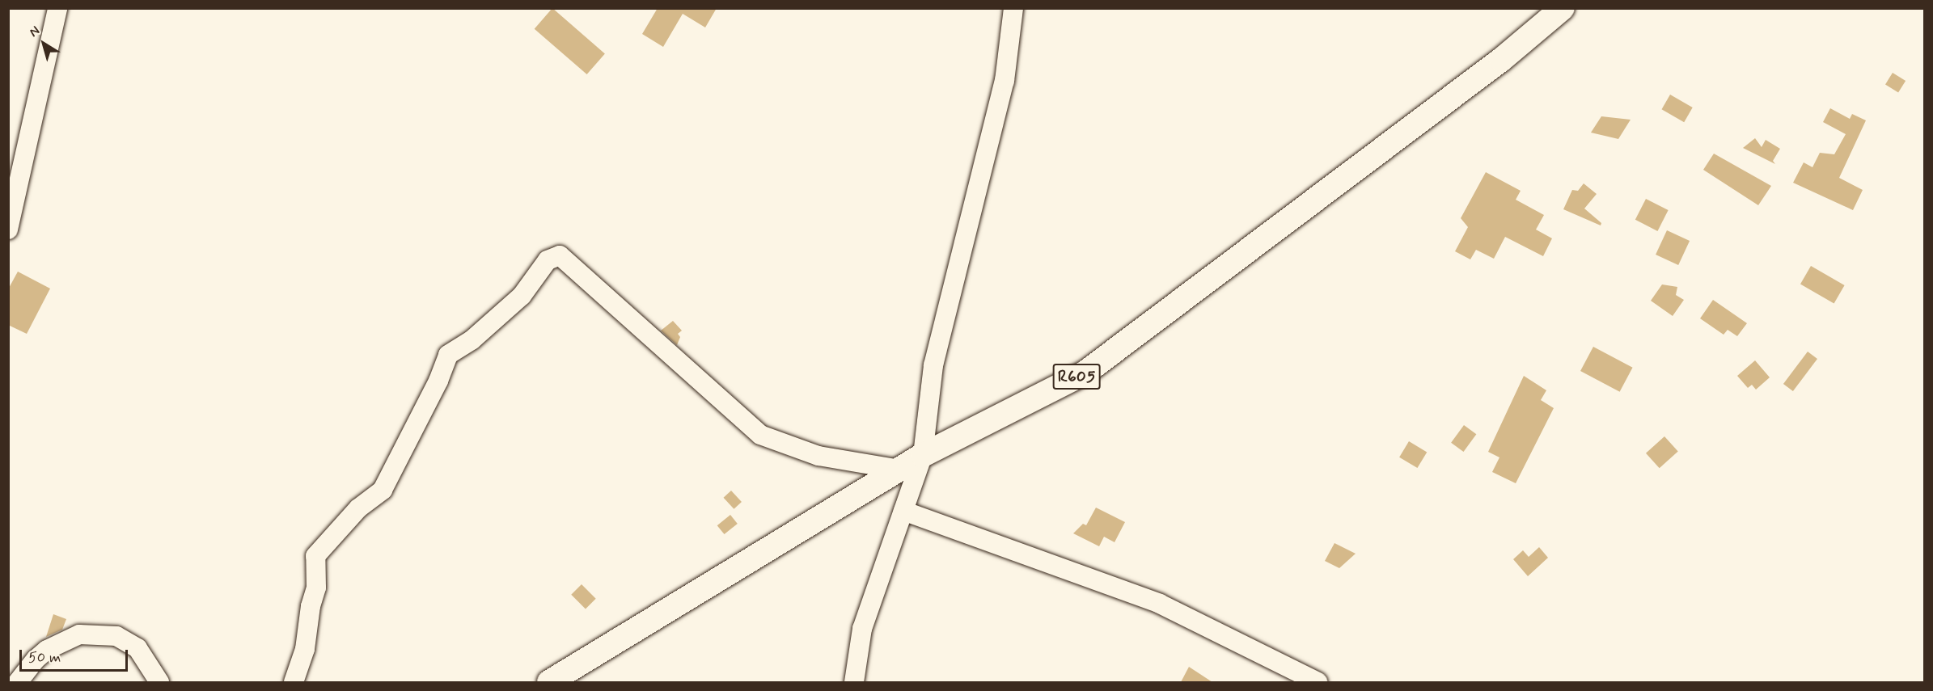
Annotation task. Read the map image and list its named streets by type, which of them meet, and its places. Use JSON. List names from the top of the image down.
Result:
{
  "streets": {
    "main road": ["R605"]
  },
  "scale_bar": "50 m",
  "north": "top left"
}
